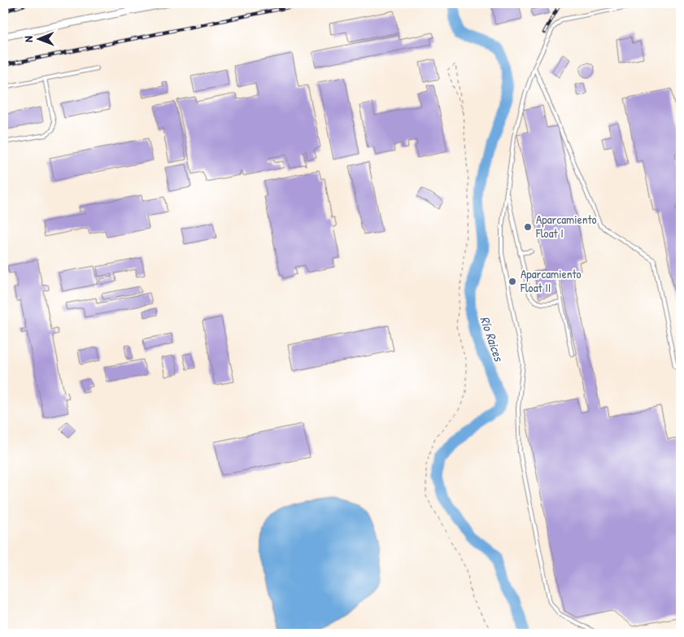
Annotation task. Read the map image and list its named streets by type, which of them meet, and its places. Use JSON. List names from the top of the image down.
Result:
{
  "water": ["Río Raices"],
  "places": ["Aparcamiento Float I", "Aparcamiento Float II"],
  "north": "left"
}
